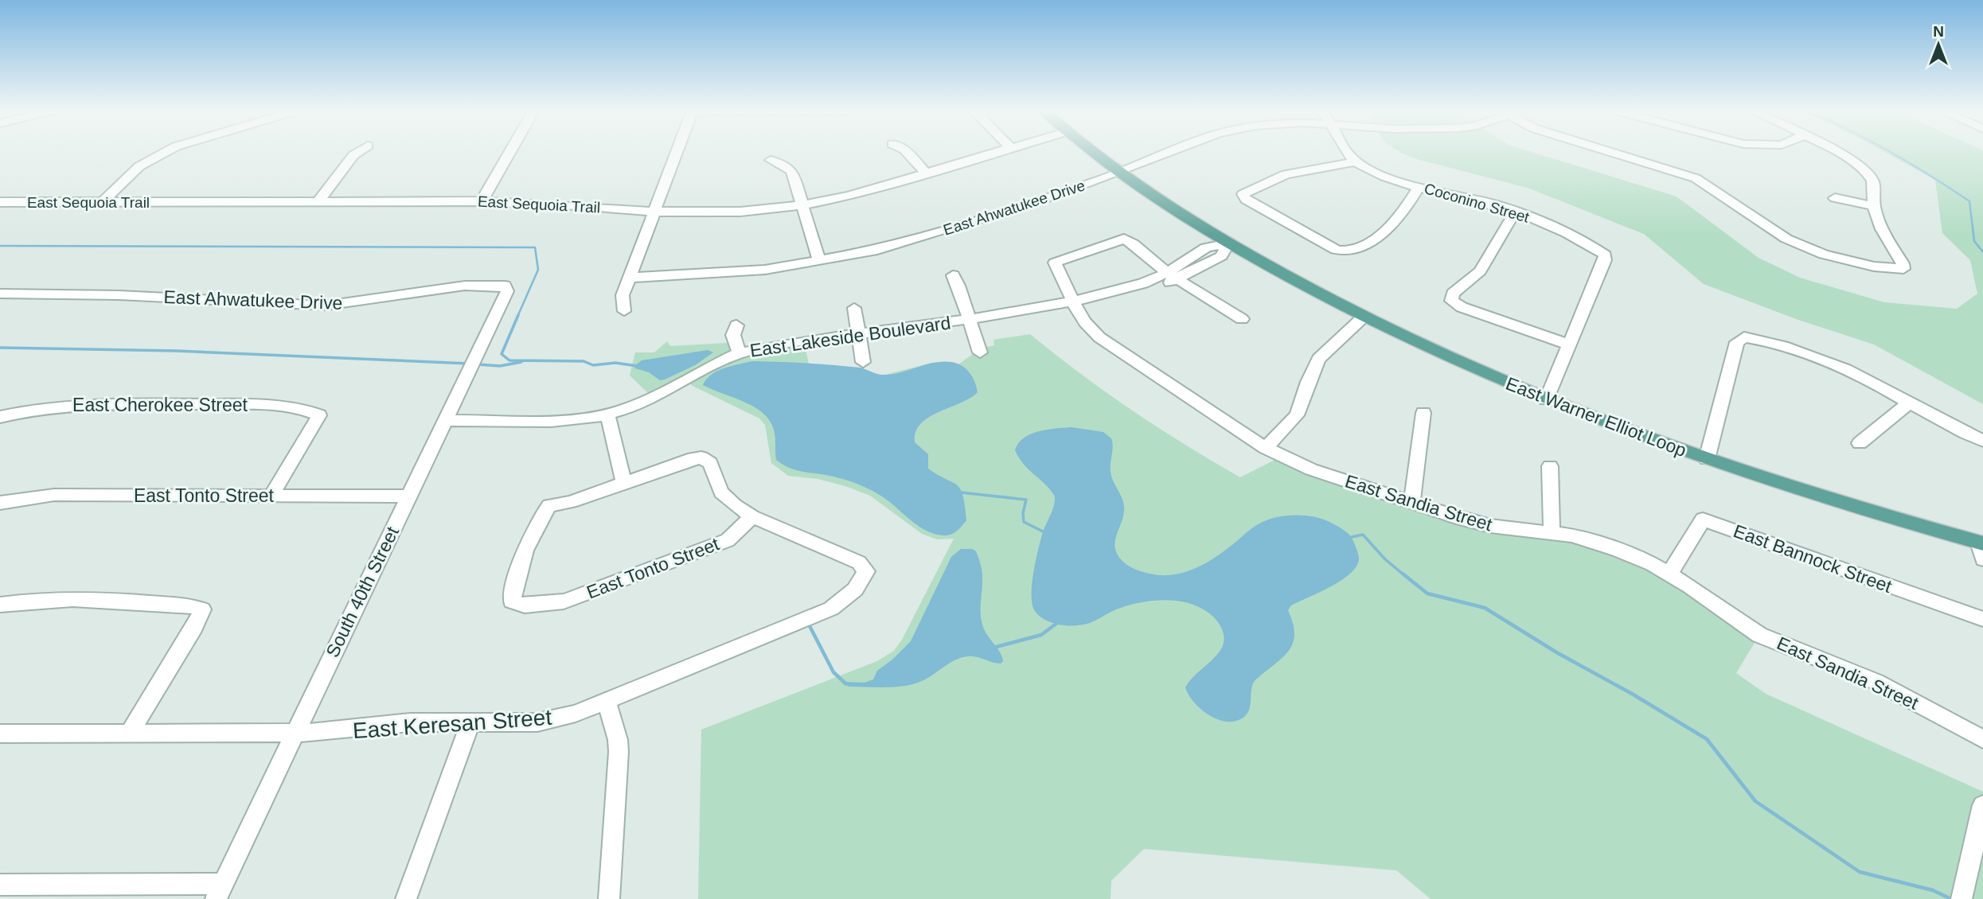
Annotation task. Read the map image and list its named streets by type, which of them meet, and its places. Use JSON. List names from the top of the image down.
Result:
{
  "streets": {
    "main road": ["East Warner Elliot Loop"],
    "street": [
      "East Sequoia Trail",
      "Coconino Street",
      "East Ahwatukee Drive",
      "East Lakeside Boulevard",
      "East Cherokee Street",
      "East Tonto Street",
      "East Sandia Street",
      "East Bannock Street",
      "South 40th Street",
      "East Keresan Street"
    ]
  },
  "crossings": [
    ["East Ahwatukee Drive", "East Warner Elliot Loop"],
    ["East Ahwatukee Drive", "South 40th Street"],
    ["East Lakeside Boulevard", "East Warner Elliot Loop"],
    ["East Lakeside Boulevard", "East Sandia Street"],
    ["East Lakeside Boulevard", "South 40th Street"],
    ["East Cherokee Street", "East Tonto Street"],
    ["East Tonto Street", "South 40th Street"],
    ["East Tonto Street", "East Keresan Street"],
    ["East Sandia Street", "East Bannock Street"],
    ["South 40th Street", "East Keresan Street"]
  ],
  "north": "top"
}
